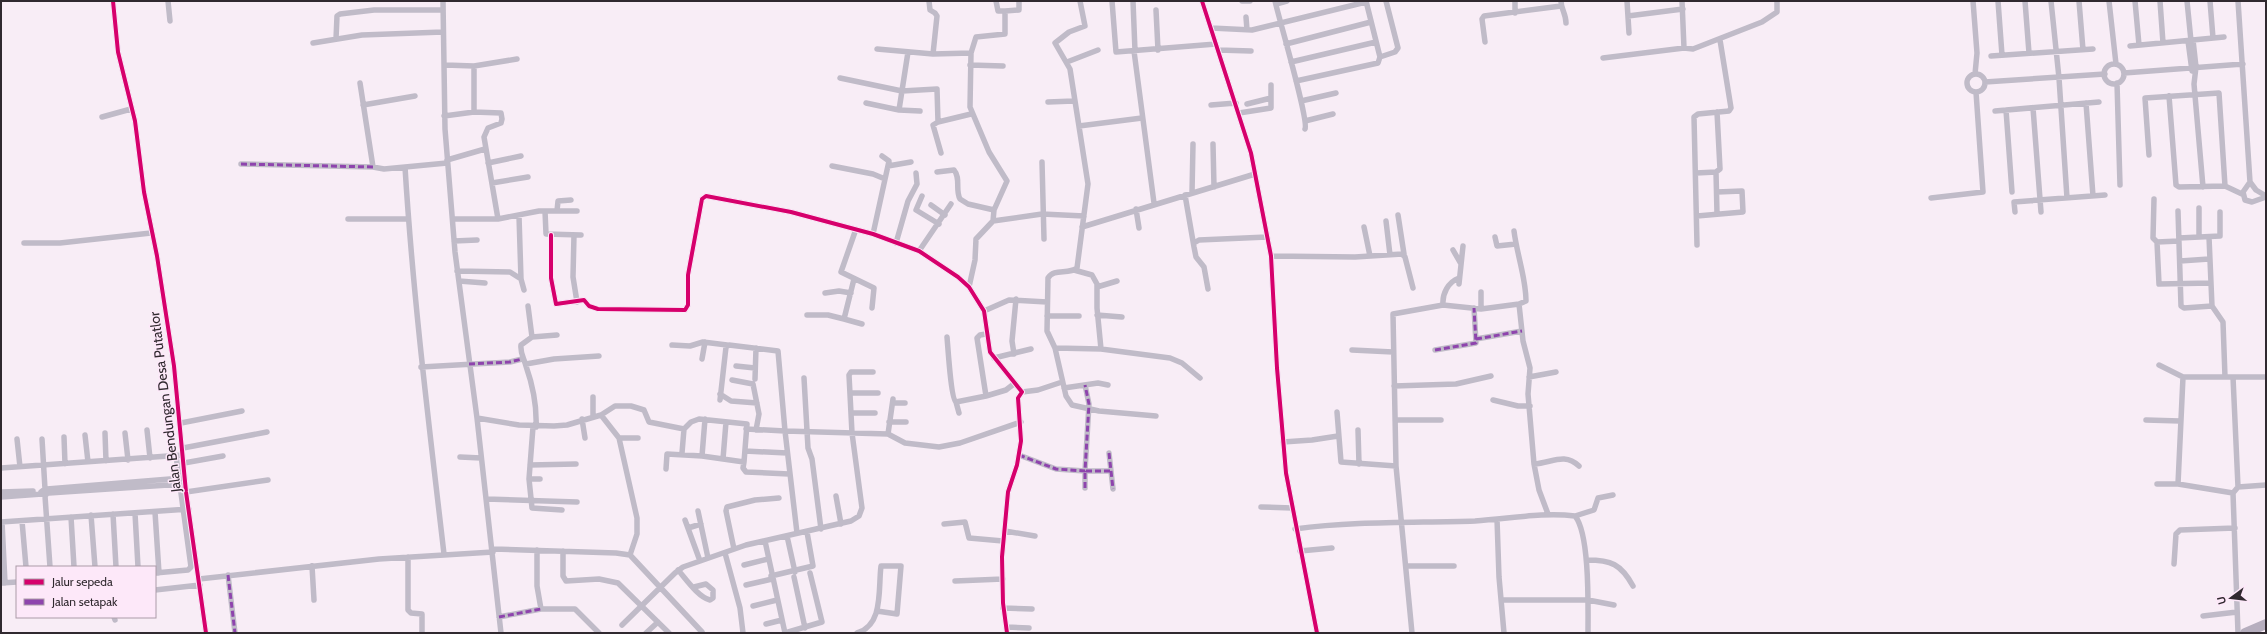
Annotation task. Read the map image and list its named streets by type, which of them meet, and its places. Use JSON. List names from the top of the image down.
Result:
{
  "streets": {
    "street": ["Jalan Bendungan Desa Putatlor"]
  },
  "legend": ["Jalur sepeda", "Jalan setapak"],
  "north": "left"
}
